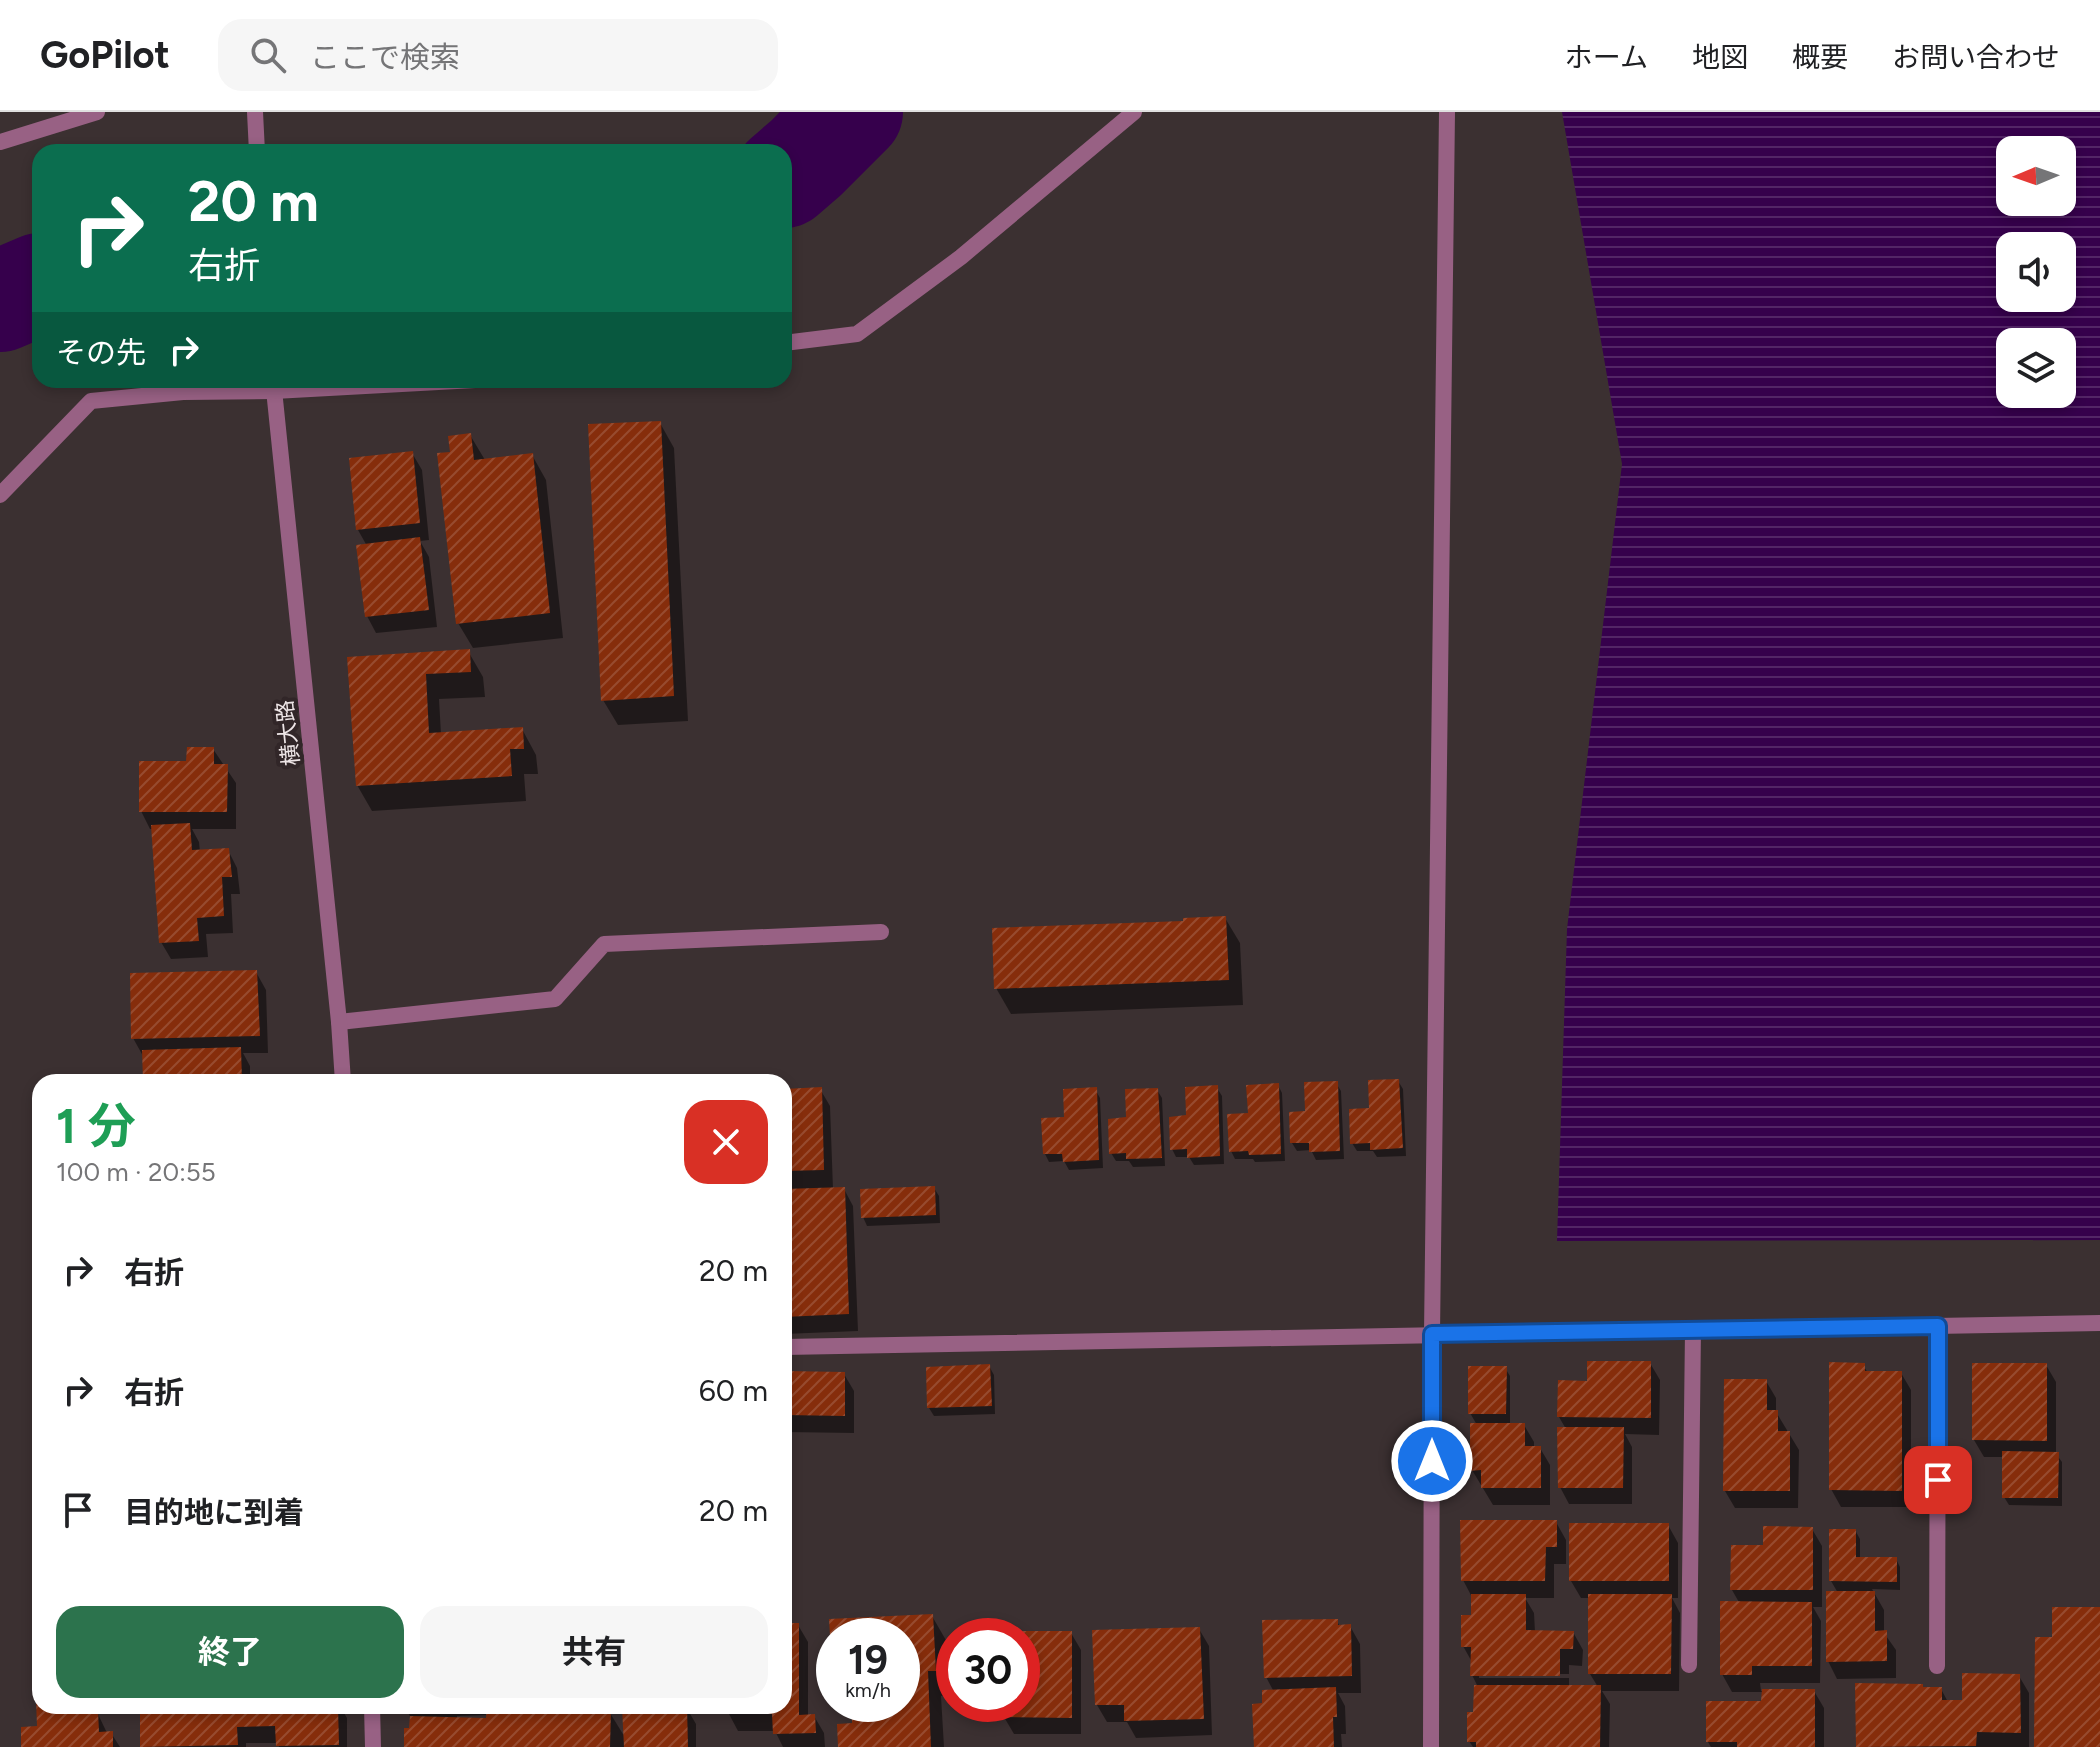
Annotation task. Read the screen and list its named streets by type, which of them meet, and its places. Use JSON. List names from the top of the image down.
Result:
{
  "streets": {
    "street": ["横大路"]
  },
  "north": "left",
  "page": {
    "header": "GoPilot",
    "search": "ここで検索",
    "nav": [
      "ホーム",
      "地図",
      "概要",
      "お問い合わせ"
    ],
    "turn": ["20 m", "右折"],
    "then": "その先",
    "heading": ["1 分", "100 m · 20:55"],
    "list": [
      {
        "name": "右折",
        "value": "20 m"
      },
      {
        "name": "右折",
        "value": "60 m"
      },
      {
        "name": "目的地に到着",
        "value": "20 m"
      }
    ],
    "buttons": ["終了", "共有"],
    "speed": "19 km/h",
    "limit": "30"
  }
}
